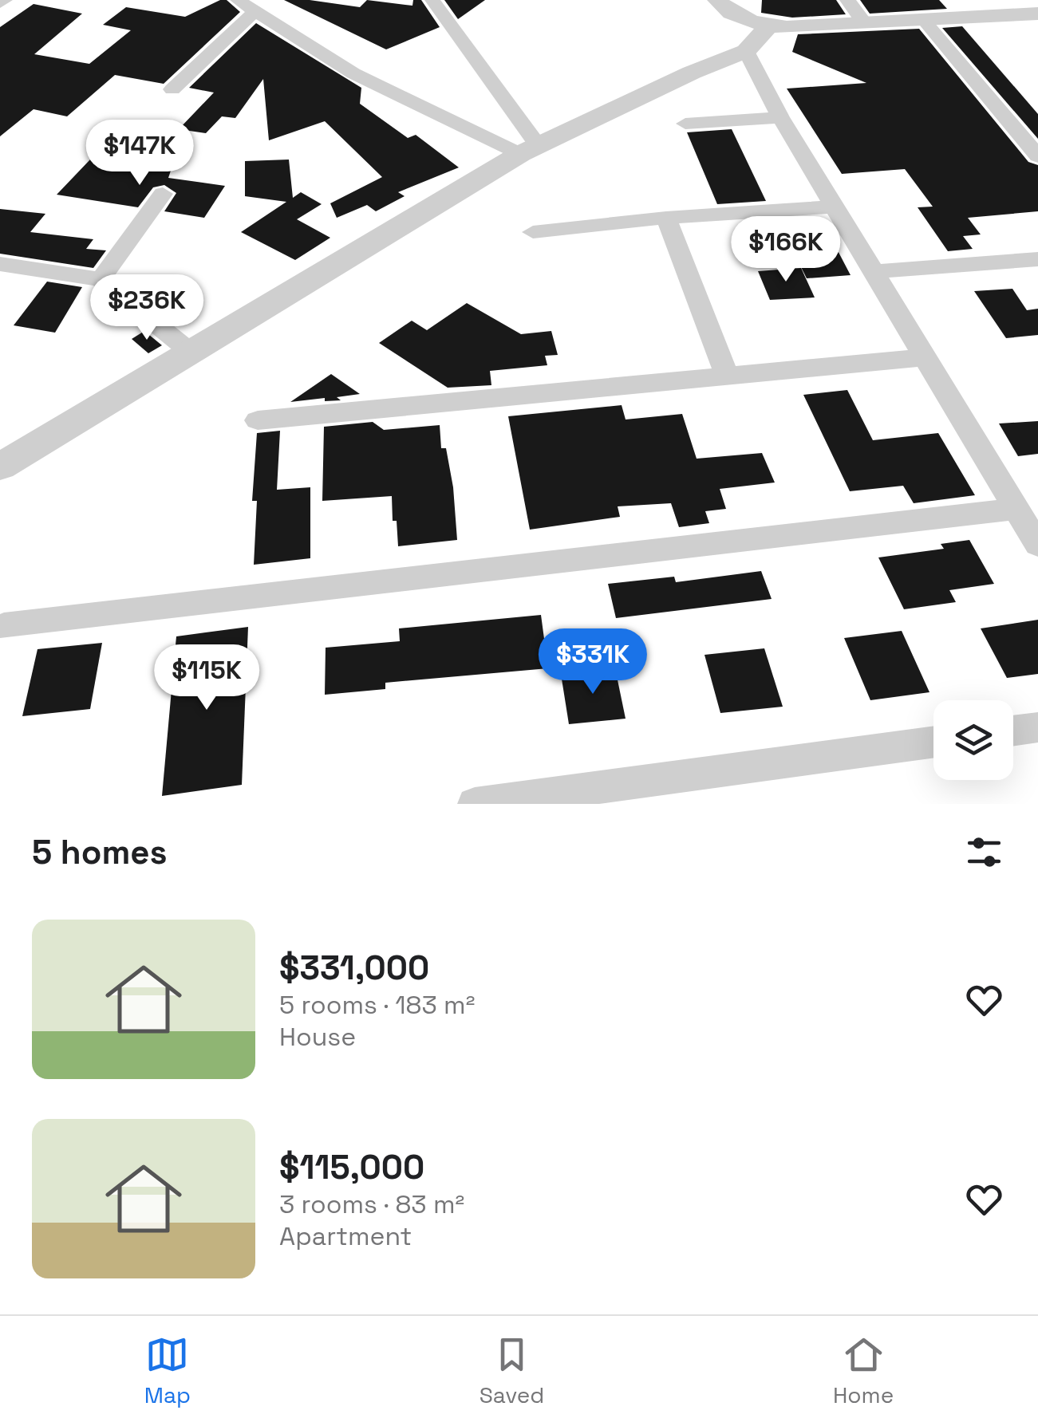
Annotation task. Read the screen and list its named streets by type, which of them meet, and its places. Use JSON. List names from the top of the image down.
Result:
{
  "page": {
    "price": [
      "$147K",
      "$166K",
      "$236K",
      "$331K",
      "$115K"
    ],
    "heading": "5 homes",
    "list": [
      {
        "name": "$331,000",
        "note": "5 rooms · 183 m² · House"
      },
      {
        "name": "$115,000",
        "note": "3 rooms · 83 m² · Apartment"
      }
    ],
    "tabs": ["Map", "Saved", "Home"]
  }
}
